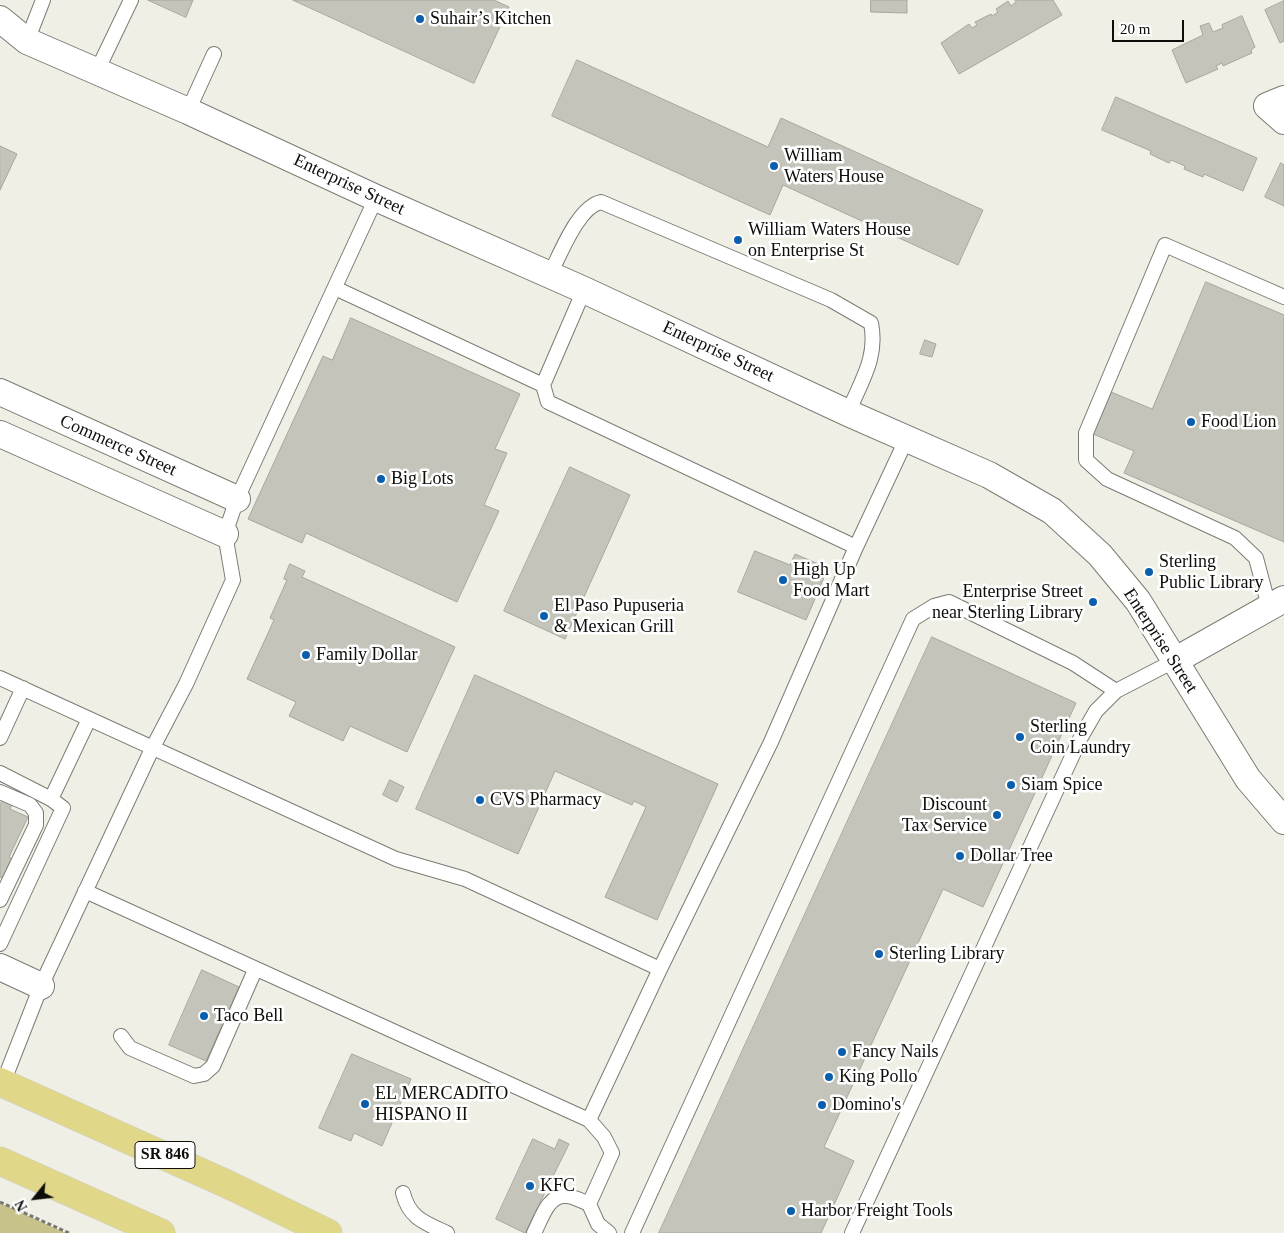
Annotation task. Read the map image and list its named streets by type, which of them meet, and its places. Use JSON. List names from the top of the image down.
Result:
{
  "streets": {
    "main road": ["SR 846"],
    "street": ["Enterprise Street", "Commerce Street"]
  },
  "places": [
    "Suhair’s Kitchen",
    "William Waters House",
    "William Waters House on Enterprise St",
    "Food Lion",
    "Big Lots",
    "Sterling Public Library",
    "High Up Food Mart",
    "Enterprise Street near Sterling Library",
    "El Paso Pupuseria & Mexican Grill",
    "Family Dollar",
    "Sterling Coin Laundry",
    "Siam Spice",
    "CVS Pharmacy",
    "Discount Tax Service",
    "Dollar Tree",
    "Sterling Library",
    "Taco Bell",
    "Fancy Nails",
    "King Pollo",
    "EL MERCADITO HISPANO II",
    "Domino's",
    "KFC",
    "Harbor Freight Tools"
  ],
  "scale_bar": "20 m",
  "north": "bottom left"
}
